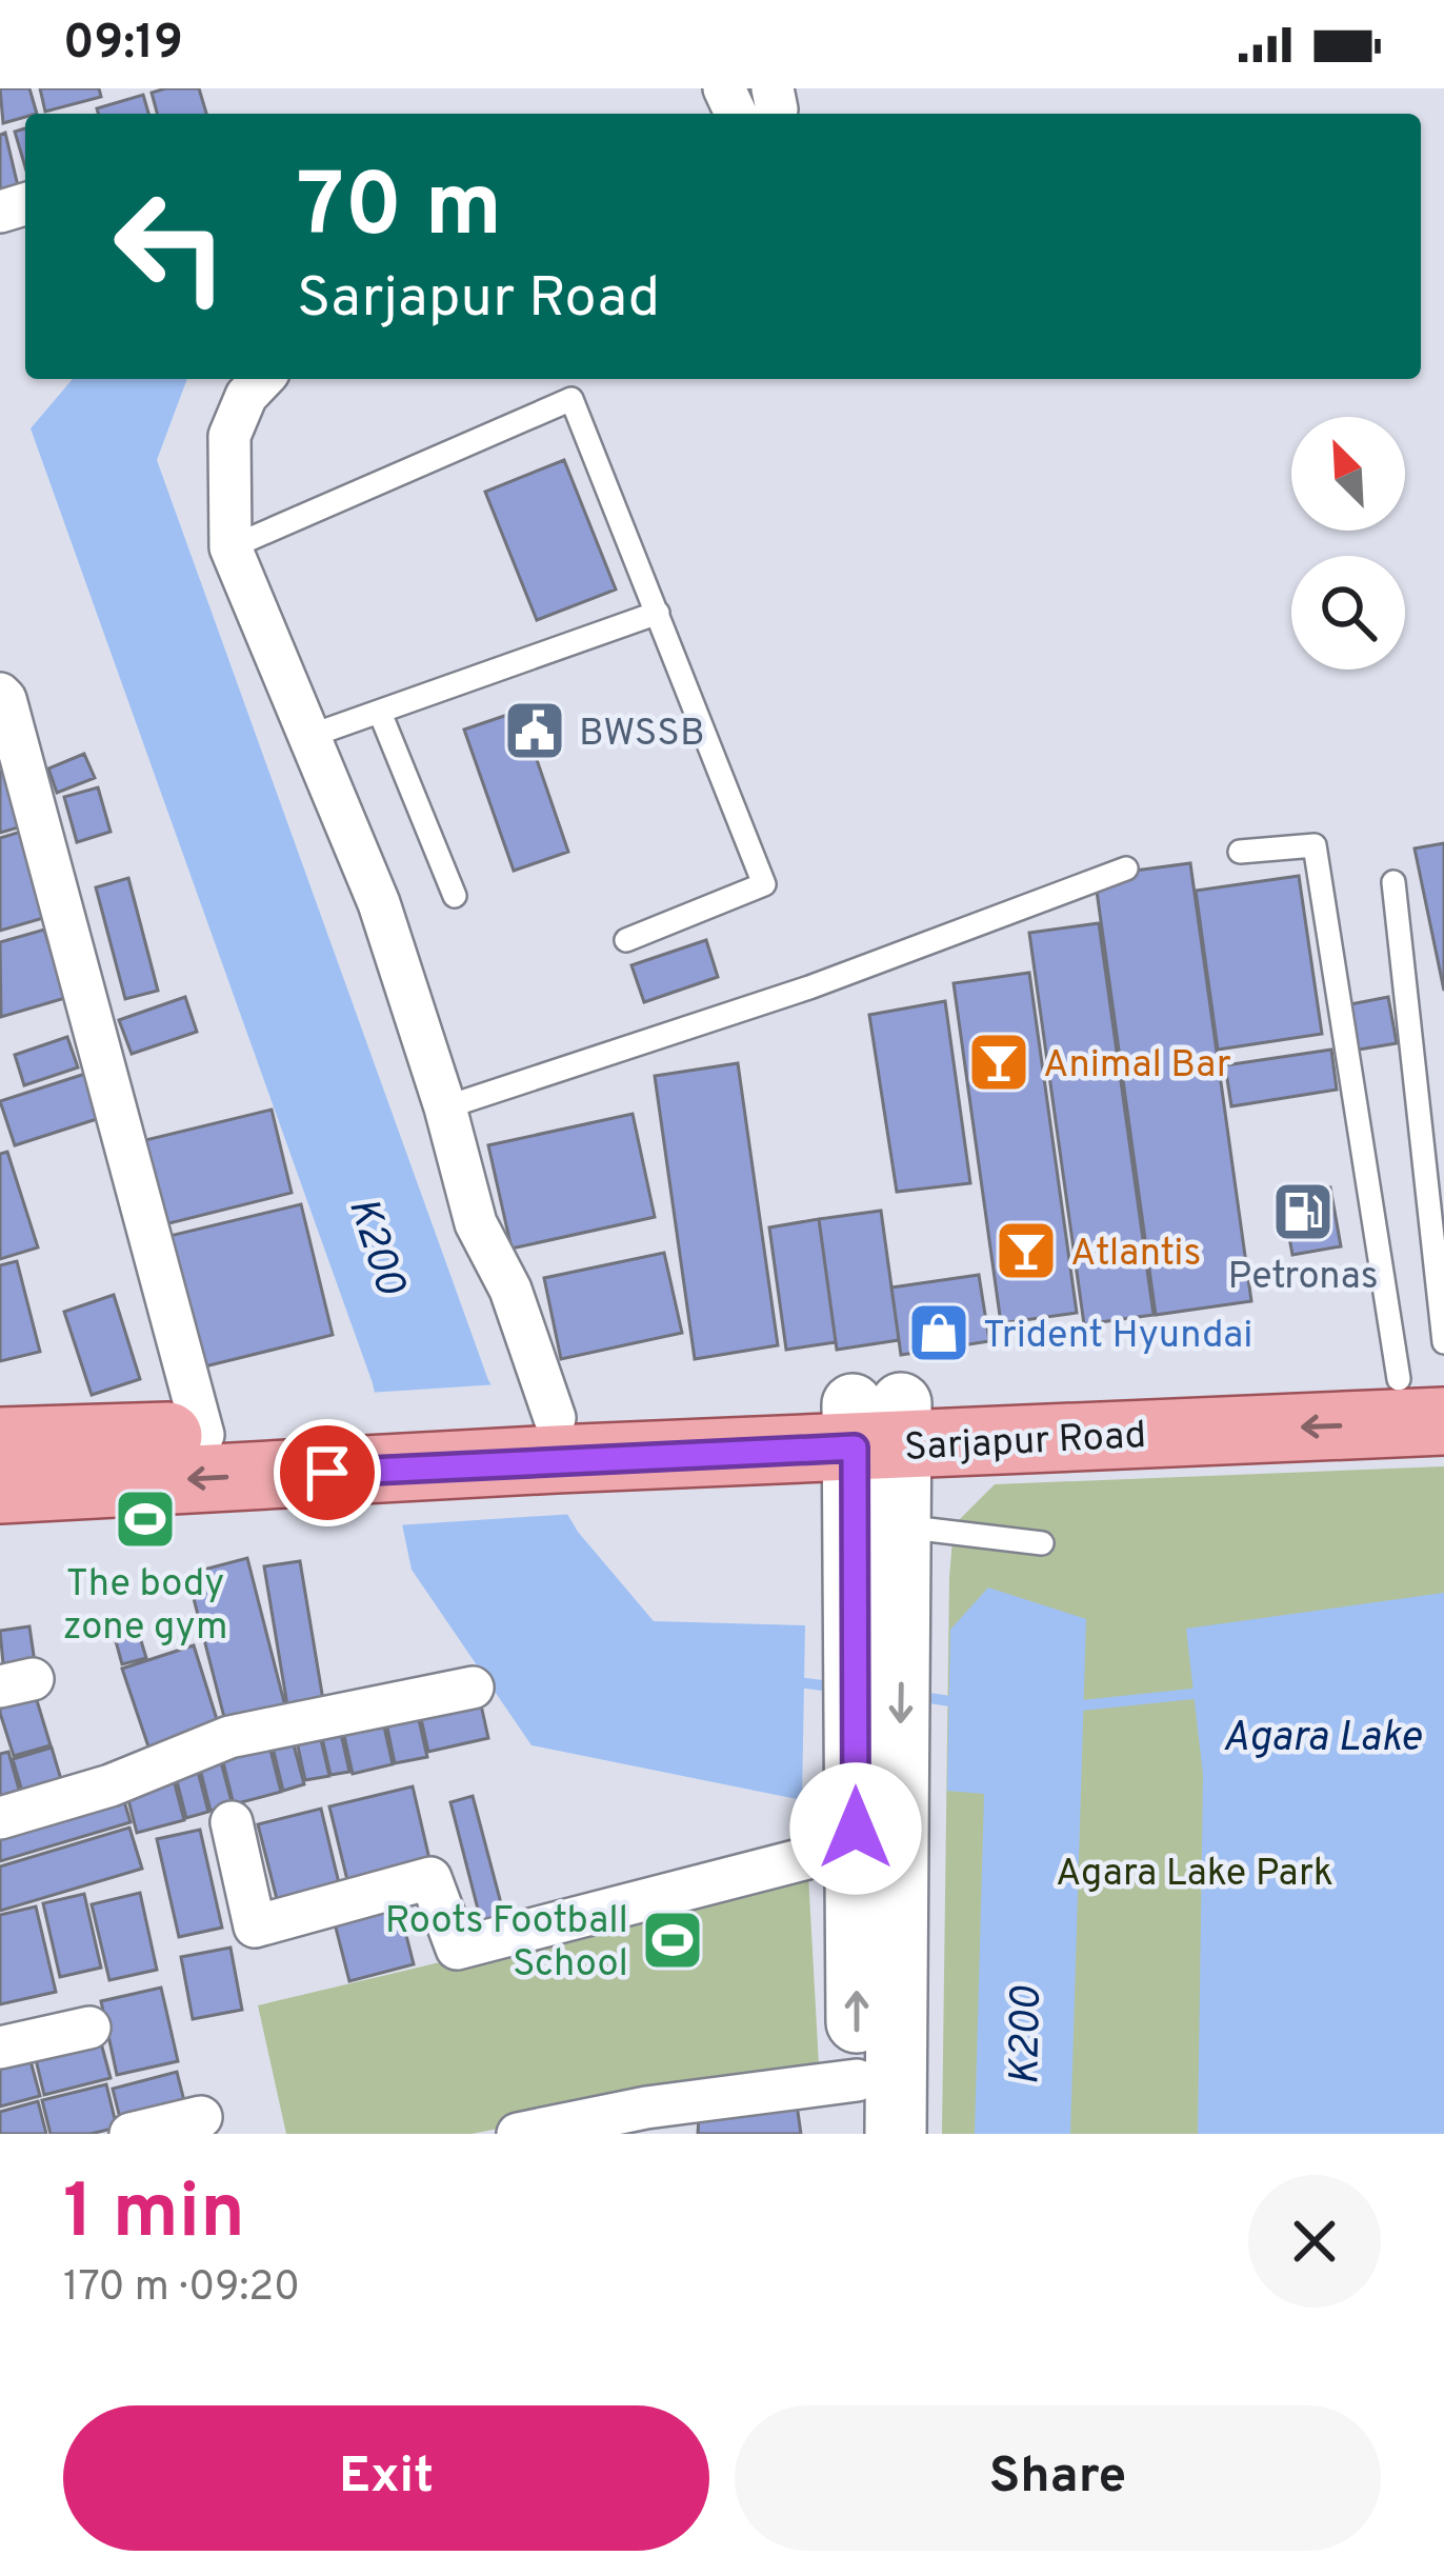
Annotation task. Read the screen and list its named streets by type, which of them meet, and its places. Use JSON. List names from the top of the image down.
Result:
{
  "streets": {
    "main road": ["Sarjapur Road"]
  },
  "water": ["K200", "Agara Lake"],
  "parks": ["Agara Lake Park"],
  "places": {
    "public building": ["BWSSB"],
    "bar": ["Animal Bar", "Atlantis"],
    "fuel station": ["Petronas"],
    "shop": ["Trident Hyundai"],
    "sports": ["The body zone gym", "Roots Football School"]
  },
  "north": "top left",
  "page": {
    "status": "09:19",
    "turn": ["70 m", "Sarjapur Road"],
    "heading": ["1 min", "170 m · 09:20"],
    "buttons": ["Exit", "Share"]
  }
}
